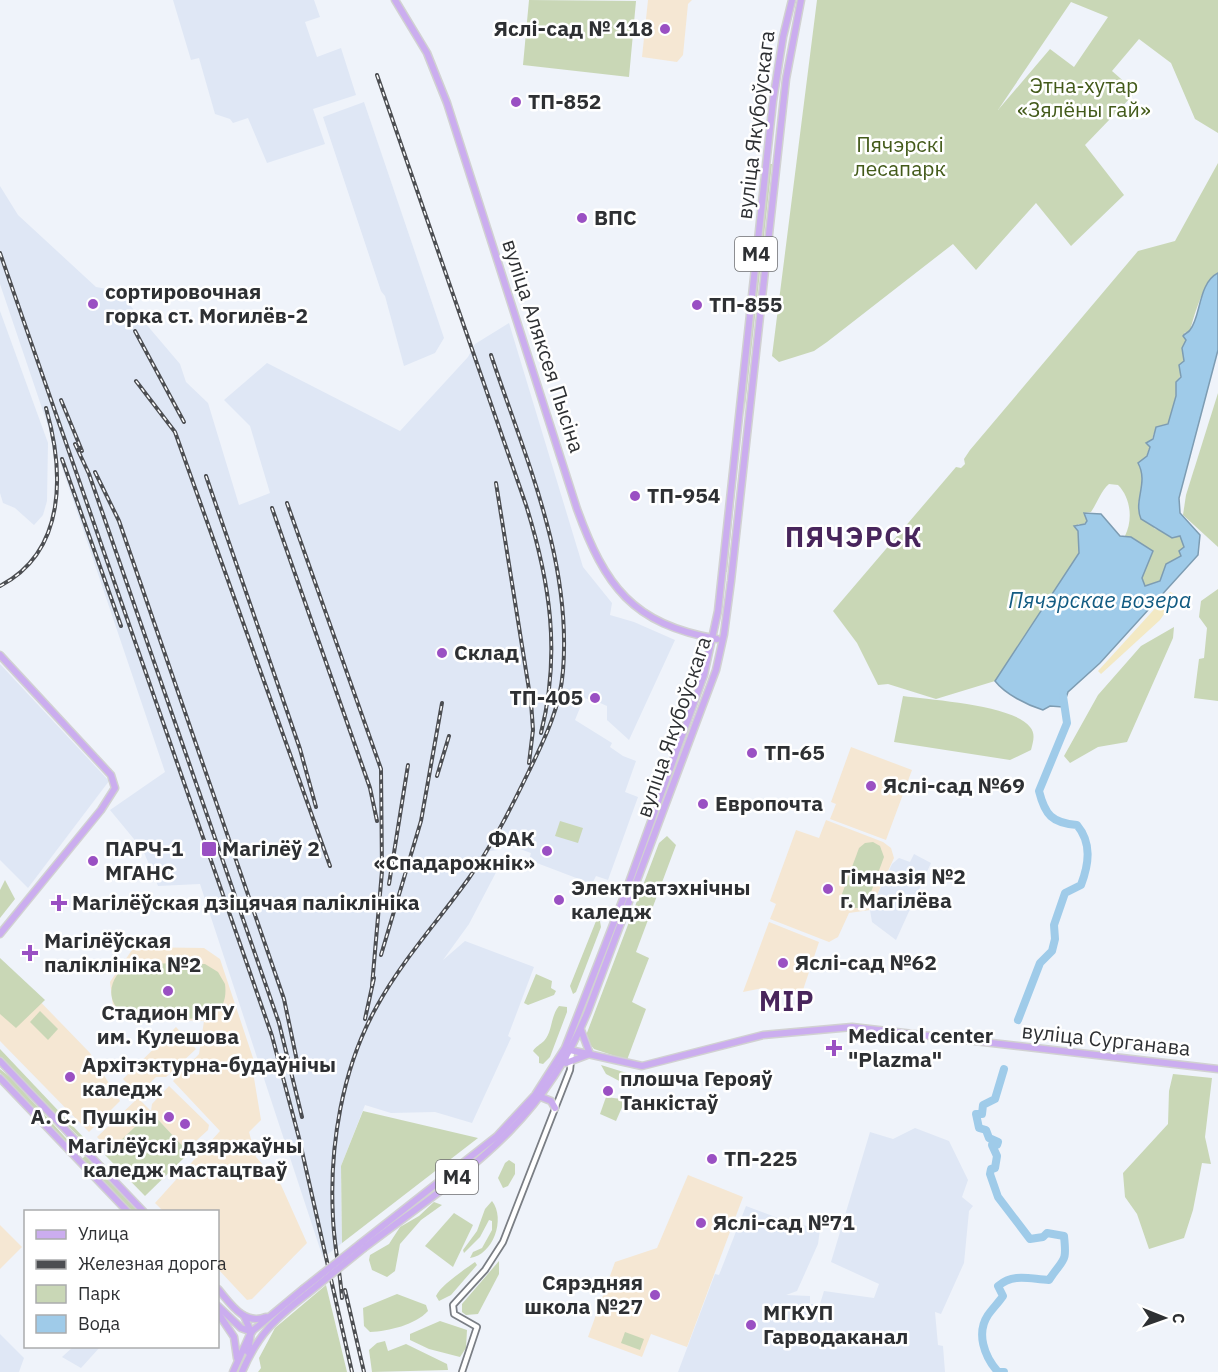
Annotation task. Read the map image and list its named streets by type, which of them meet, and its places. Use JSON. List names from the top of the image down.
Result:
{
  "streets": {
    "main road": [
      "вуліца Якубоўскага",
      "М4",
      "вуліца Аляксея Пысіна",
      "вуліца Сурганава"
    ]
  },
  "crossings": [
    ["вуліца Якубоўскага", "М4"],
    ["вуліца Якубоўскага", "вуліца Аляксея Пысіна"],
    ["вуліца Якубоўскага", "вуліца Сурганава"]
  ],
  "districts": ["ПЯЧЭРСК", "МІР"],
  "water": ["Пячэрскае возера"],
  "parks": ["Этна-хутар «Зялёны гай»", "Пячэрскі лесапарк"],
  "places": {
    "other": [
      "Яслі-сад № 118",
      "ТП-852",
      "ВПС",
      "сортировочная горка ст. Могилёв-2",
      "ТП-855",
      "ТП-954",
      "Склад",
      "ТП-405",
      "ТП-65",
      "Яслі-сад №69",
      "Европочта",
      "ФАК «Спадарожнік»",
      "ПАРЧ-1 МГАНС",
      "Гімназія №2 г. Магілёва",
      "Электратэхнічны каледж",
      "Яслі-сад №62",
      "Стадион МГУ им. Кулешова",
      "Архітэктурна-будаўнічы каледж",
      "плошча Герояў Танкістаў",
      "А. С. Пушкін",
      "Магілёўскі дзяржаўны каледж мастацтваў",
      "ТП-225",
      "Яслі-сад №71",
      "Сярэдняя школа №27",
      "МГКУП Гарводаканал"
    ],
    "transit": ["Магілёў 2"],
    "health": ["Магілёўская дзіцячая паліклініка", "Магілёўская паліклініка №2", "Medical center \"Plazma\""]
  },
  "legend": [
    "Улица",
    "Железная дорога",
    "Парк",
    "Вода"
  ],
  "north": "right"
}
